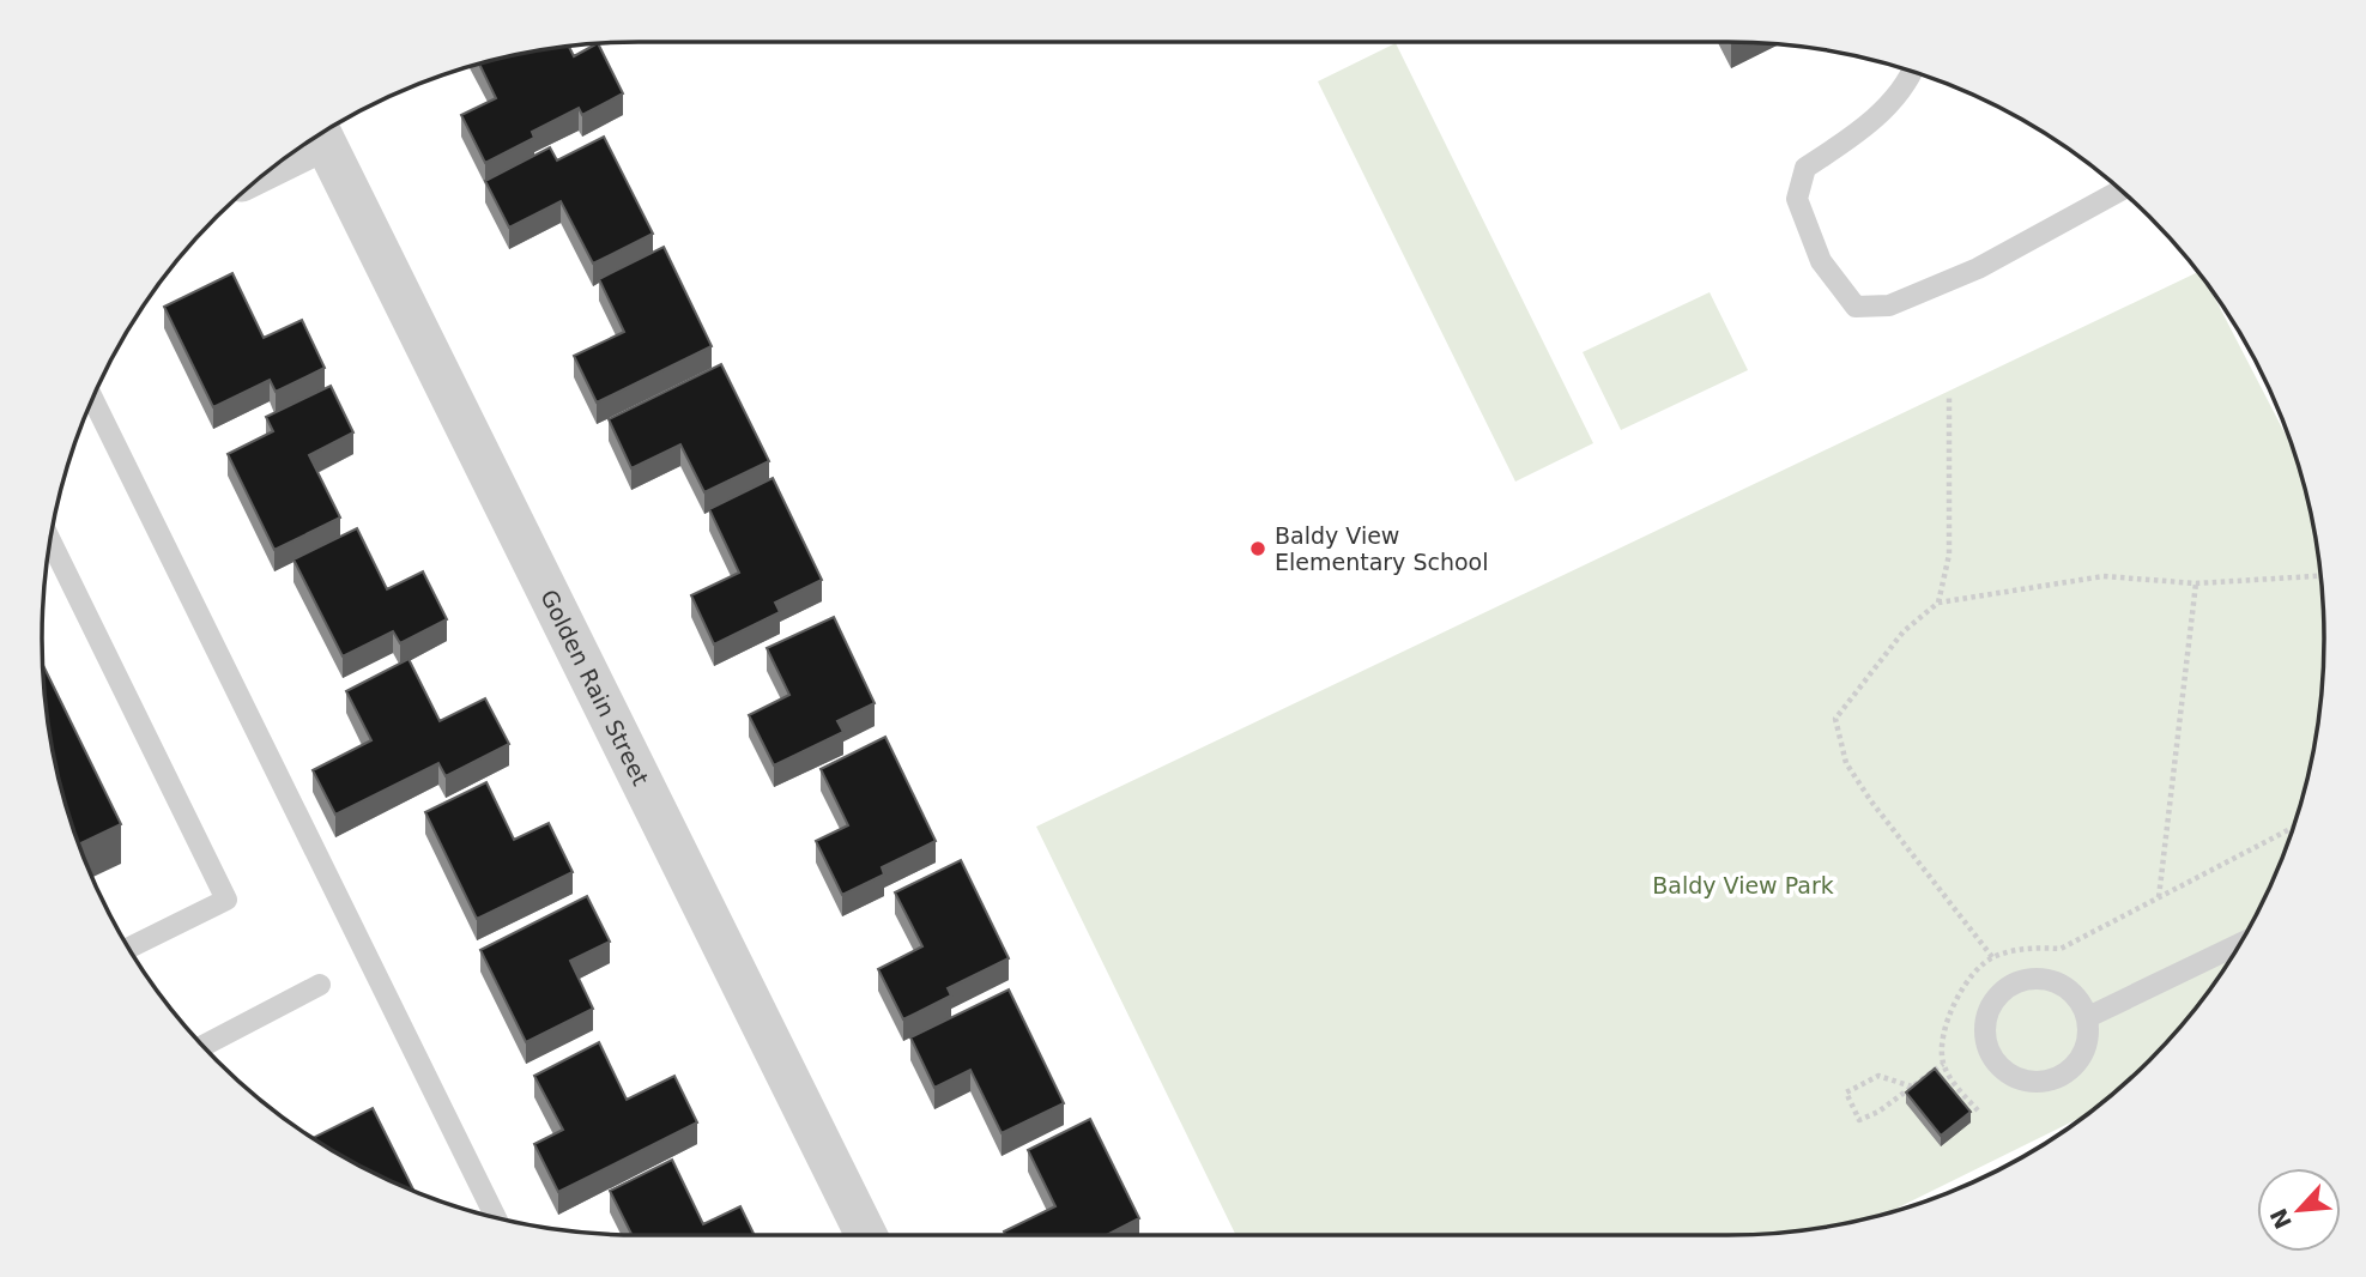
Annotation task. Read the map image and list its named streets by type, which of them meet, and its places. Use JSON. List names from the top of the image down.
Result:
{
  "streets": {
    "street": ["Golden Rain Street"]
  },
  "parks": ["Baldy View Park"],
  "places": ["Baldy View Elementary School"],
  "north": "bottom left"
}
